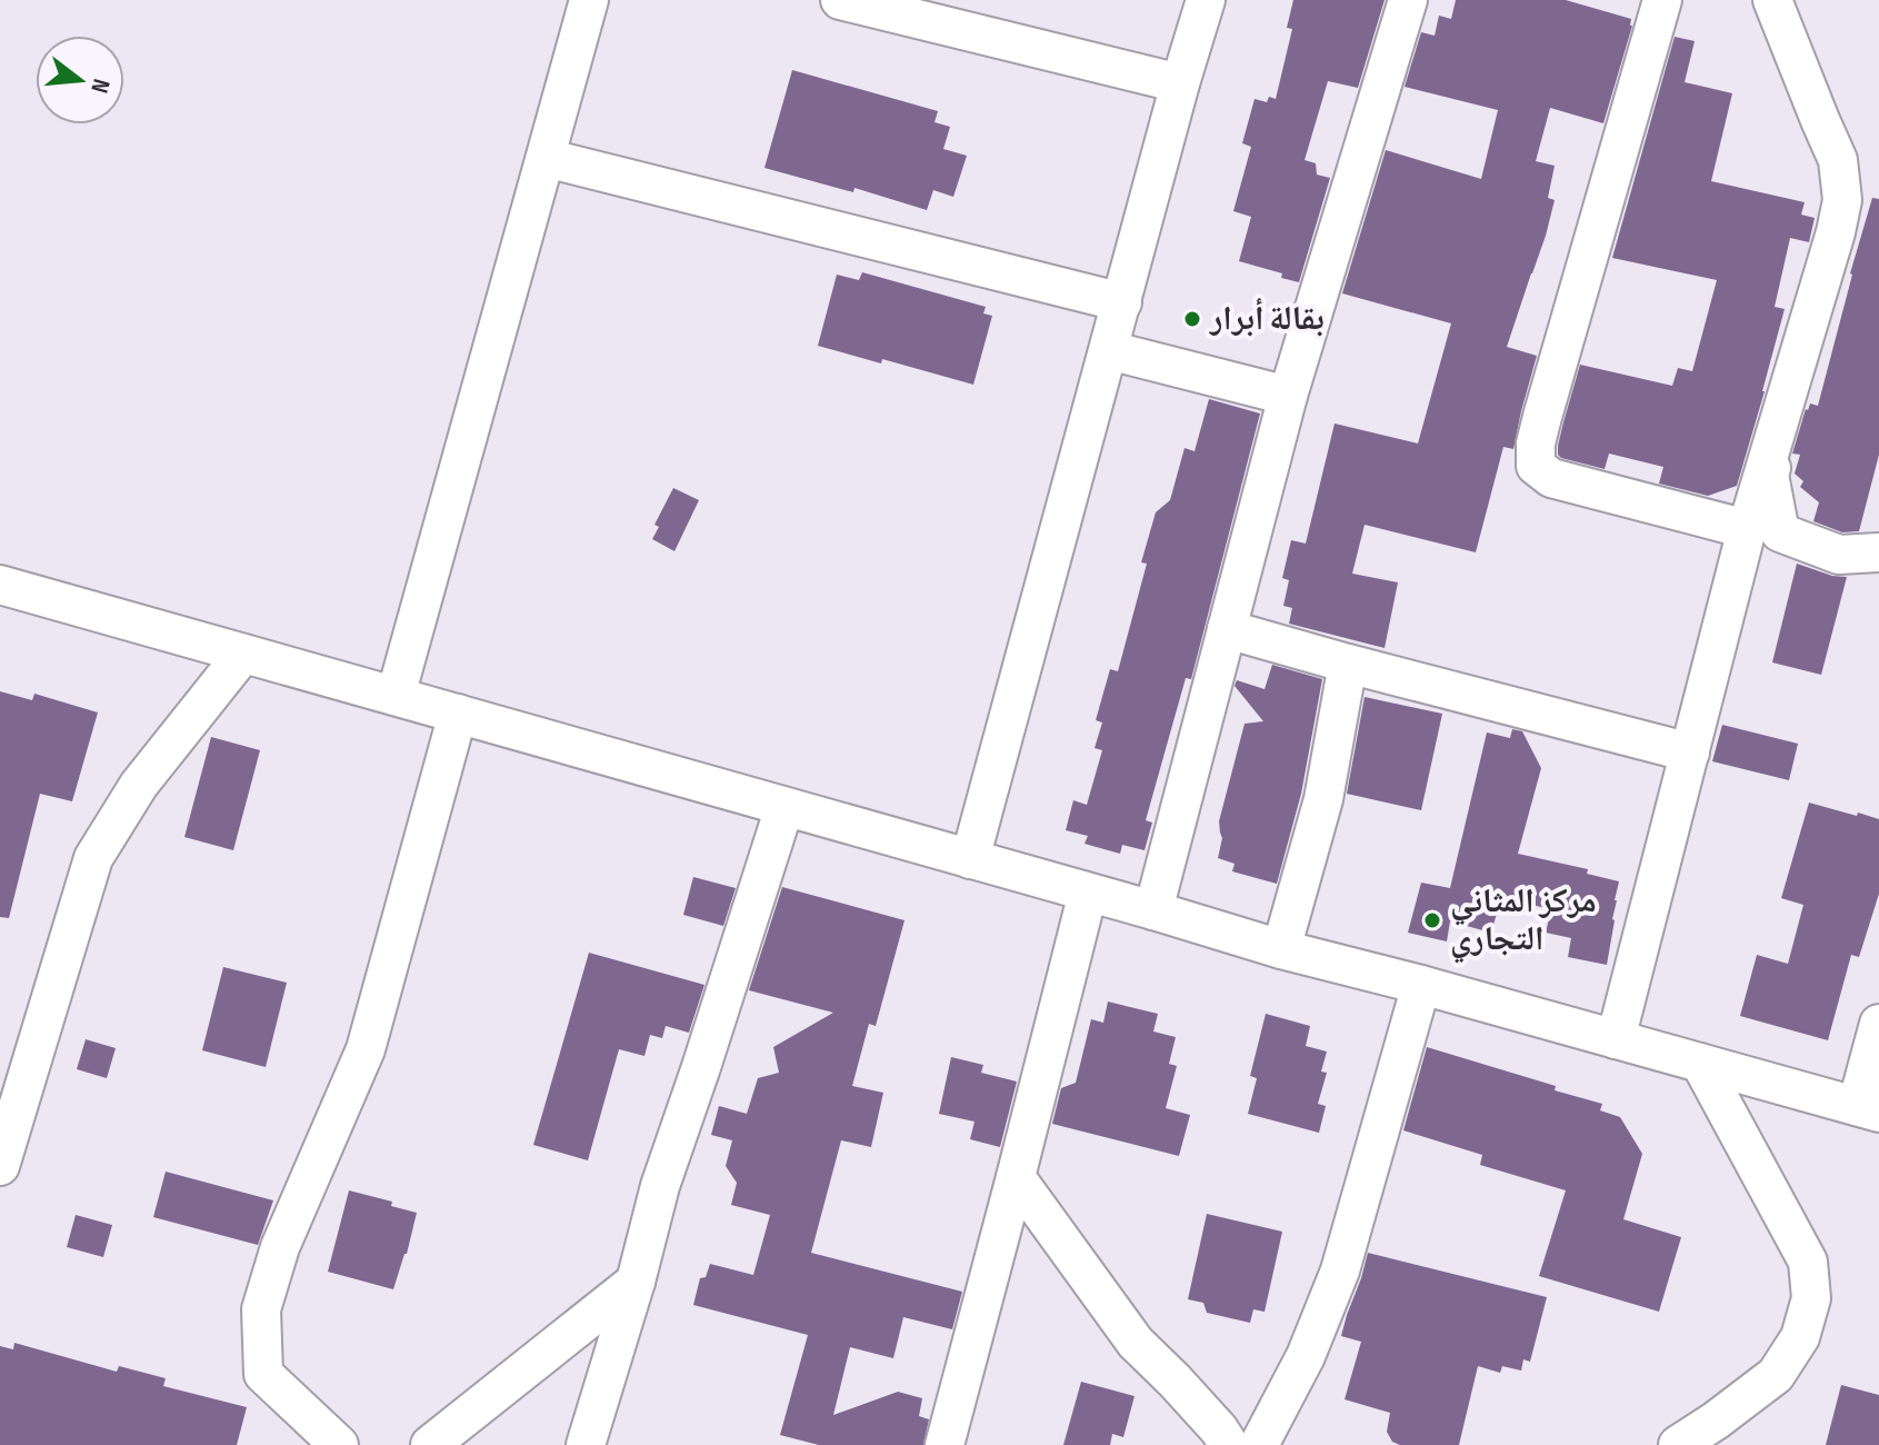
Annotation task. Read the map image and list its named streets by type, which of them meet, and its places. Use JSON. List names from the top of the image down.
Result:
{
  "places": ["بقالة أبرار", "مركز المثاني التجاري"],
  "north": "right"
}
